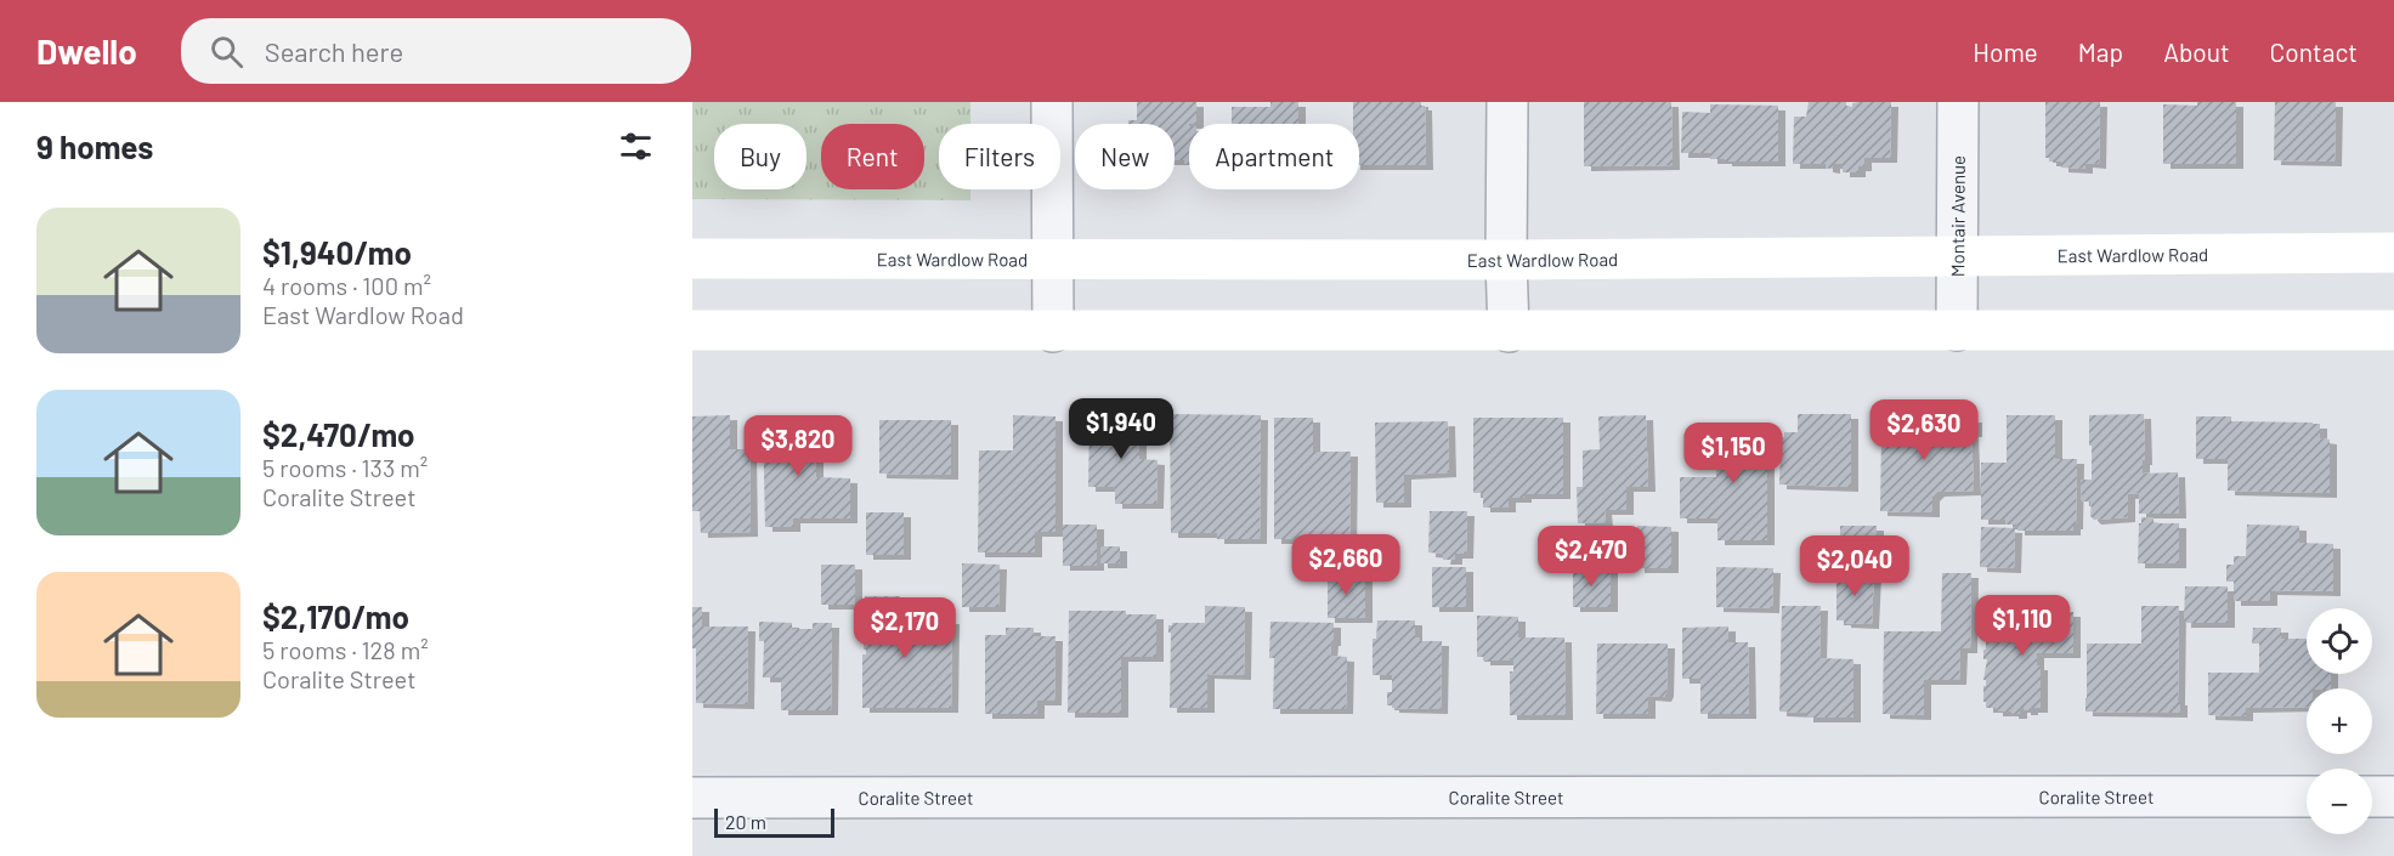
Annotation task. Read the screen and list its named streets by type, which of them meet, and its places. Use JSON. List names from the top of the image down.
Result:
{
  "streets": {
    "main road": ["East Wardlow Road"],
    "street": ["Montair Avenue", "Coralite Street"]
  },
  "crossings": [
    ["Montair Avenue", "East Wardlow Road"]
  ],
  "scale_bar": "20 m",
  "page": {
    "header": "Dwello",
    "search": "Search here",
    "nav": [
      "Home",
      "Map",
      "About",
      "Contact"
    ],
    "heading": "9 homes",
    "chip": [
      "Buy",
      "Rent",
      "Filters",
      "New",
      "Apartment"
    ],
    "list": [
      {
        "name": "$1,940/mo",
        "note": "4 rooms · 100 m² · East Wardlow Road"
      },
      {
        "name": "$2,470/mo",
        "note": "5 rooms · 133 m² · Coralite Street"
      },
      {
        "name": "$2,170/mo",
        "note": "5 rooms · 128 m² · Coralite Street"
      }
    ],
    "price": [
      "$1,940",
      "$2,630",
      "$3,820",
      "$1,150",
      "$2,470",
      "$2,660",
      "$2,040",
      "$1,110",
      "$2,170"
    ],
    "map_buttons": ["+", "−"],
    "scale": "20 m"
  }
}
